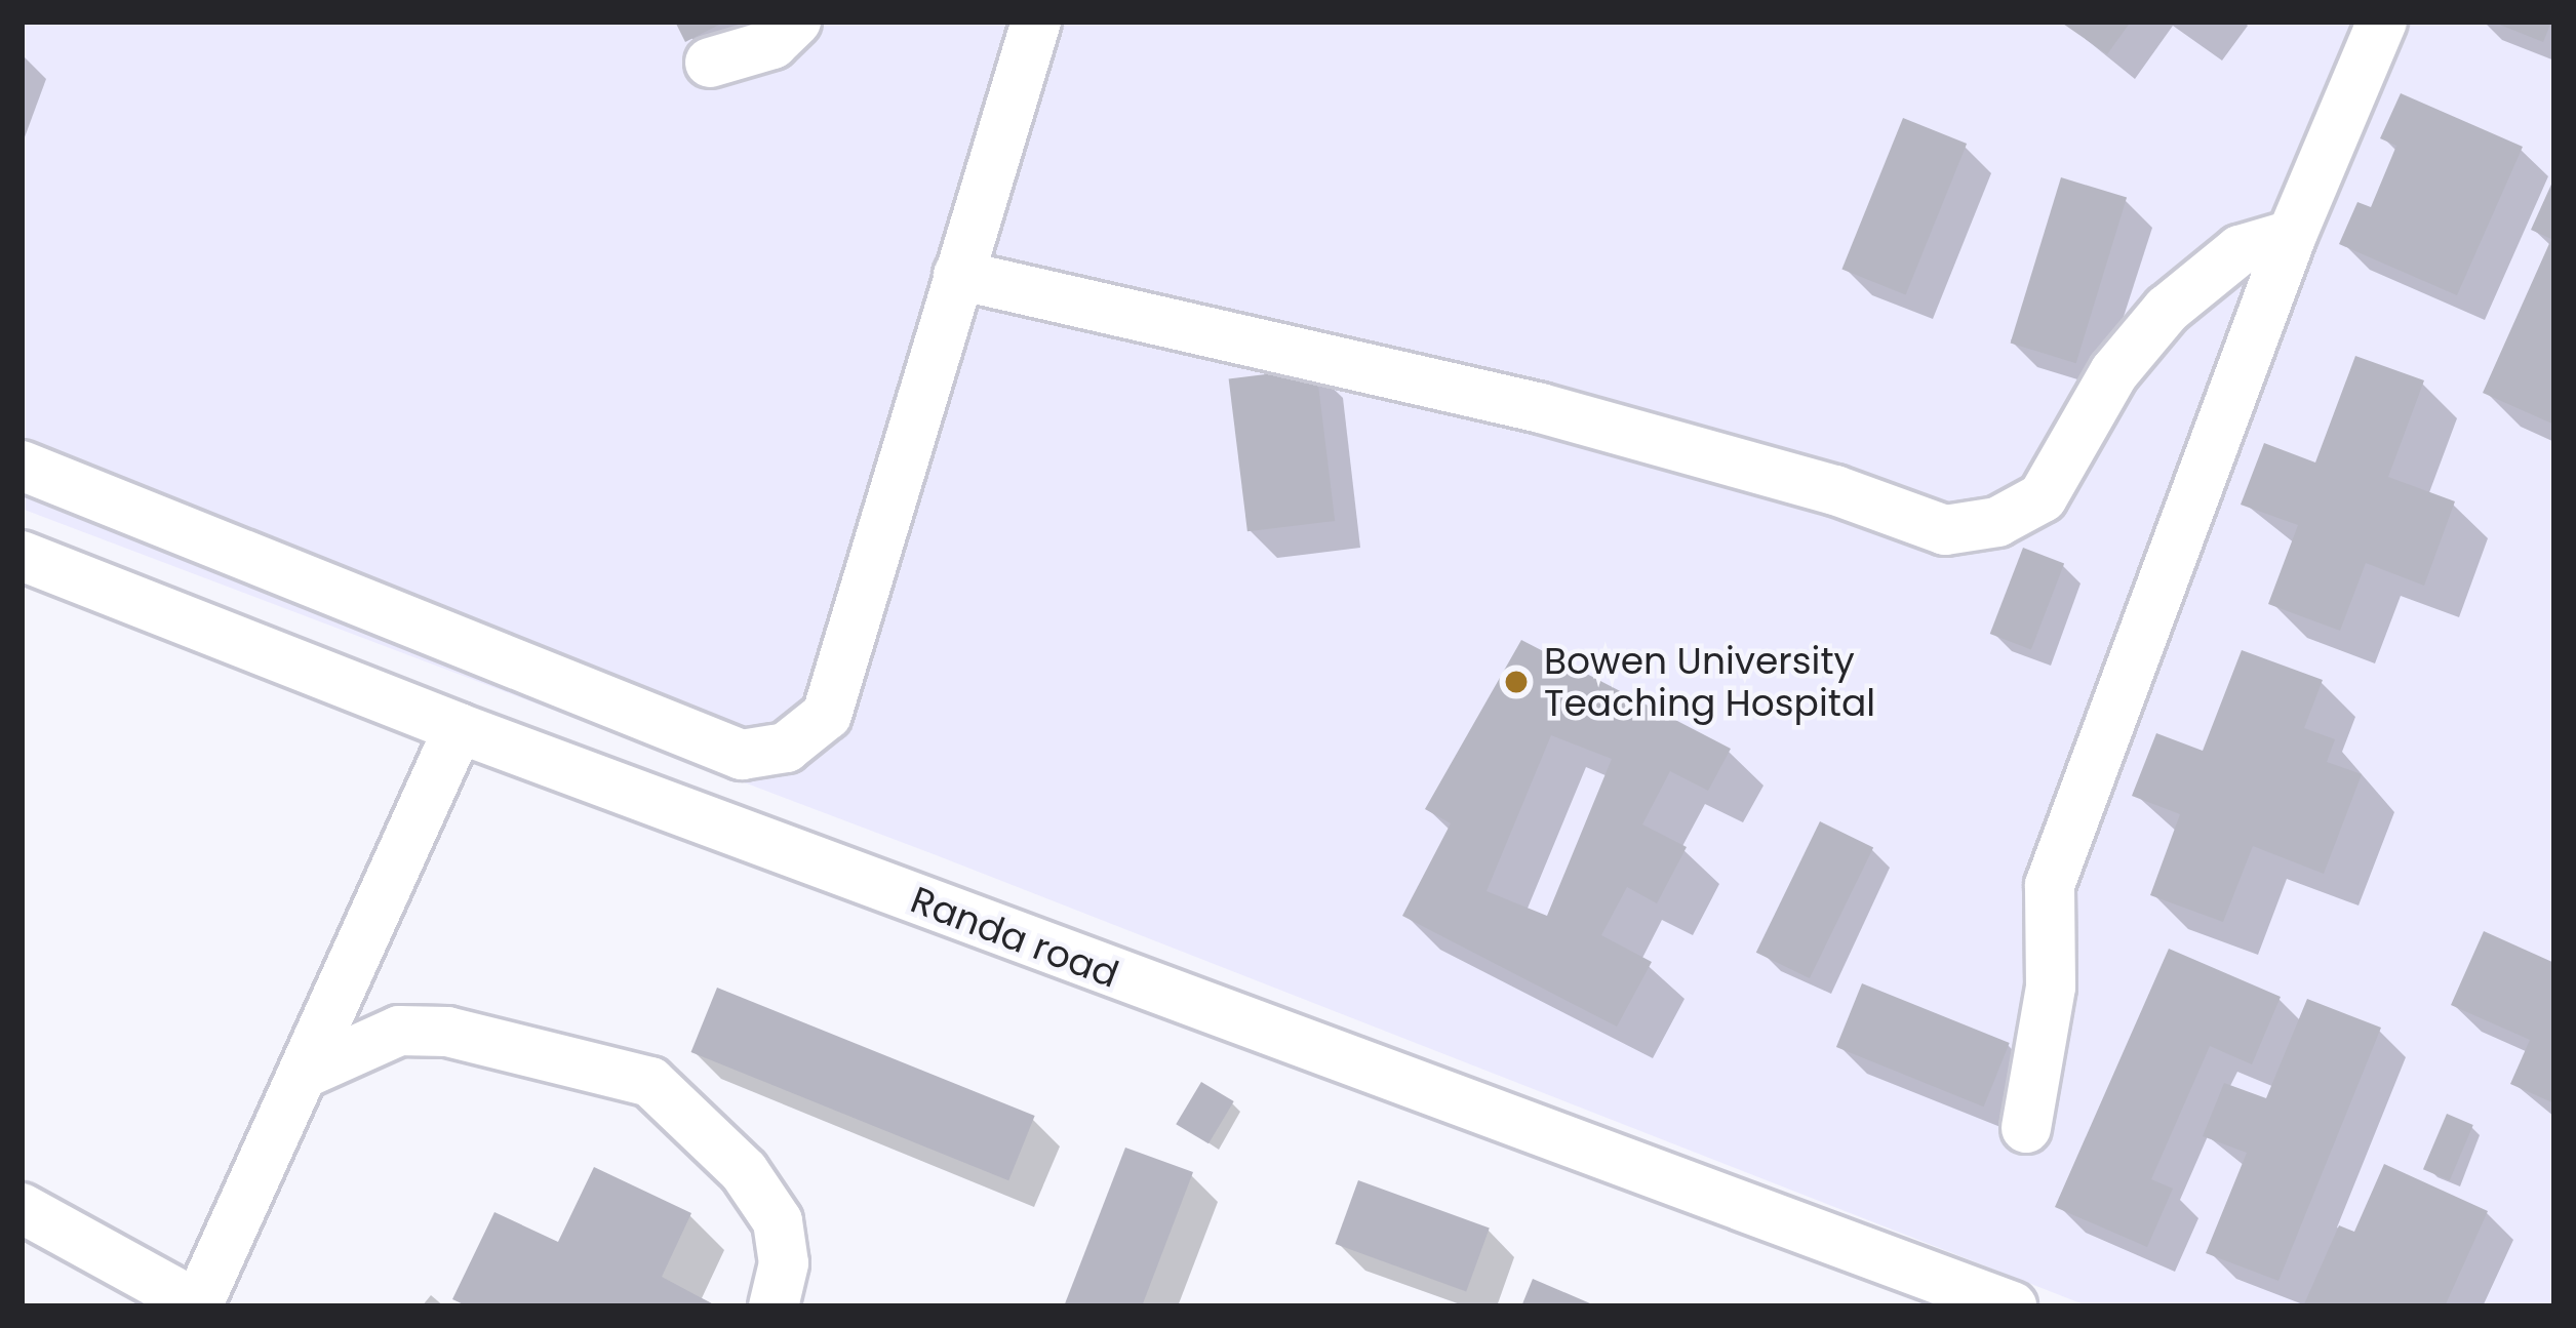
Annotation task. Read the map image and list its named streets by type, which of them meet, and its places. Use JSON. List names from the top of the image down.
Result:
{
  "streets": {
    "street": ["Randa road"]
  },
  "places": ["Bowen University Teaching Hospital"]
}
